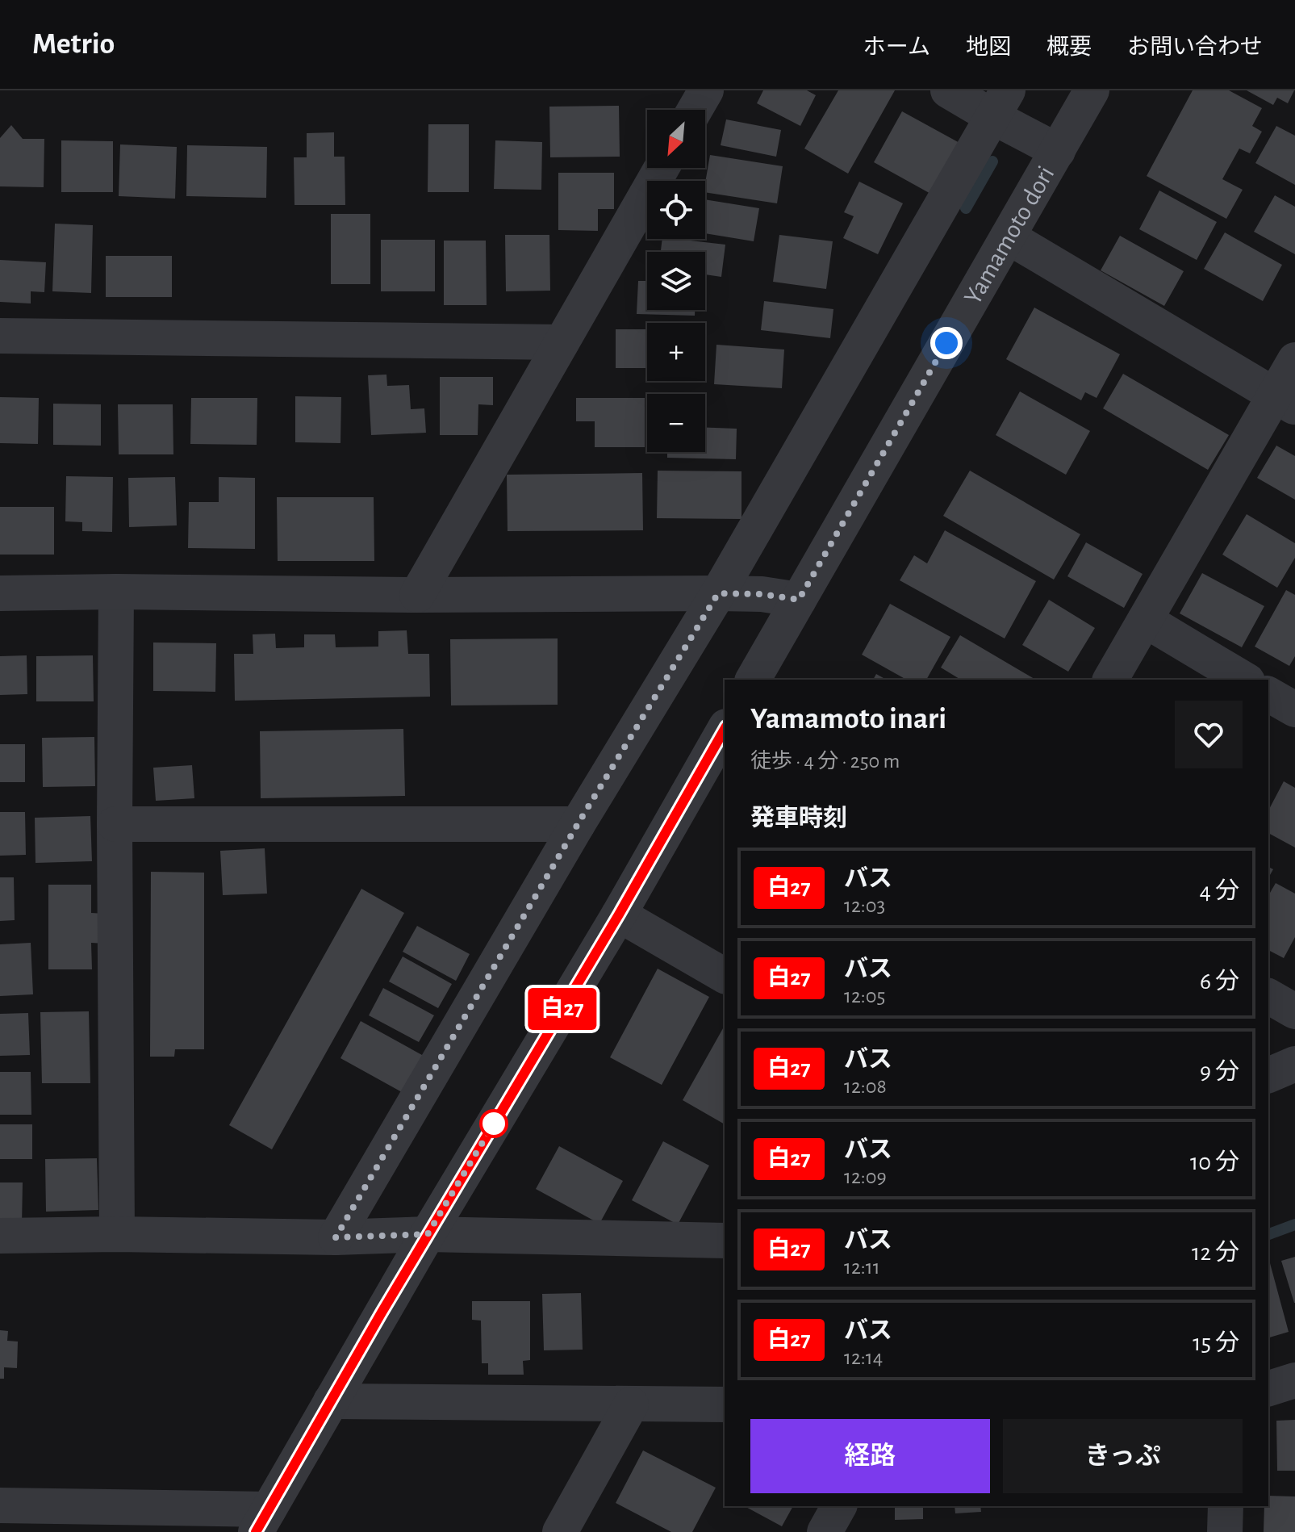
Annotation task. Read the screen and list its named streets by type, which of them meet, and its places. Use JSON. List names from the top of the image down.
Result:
{
  "streets": {
    "street": ["Yamamoto dori"]
  },
  "lines": ["bus line 白27"],
  "north": "bottom left",
  "page": {
    "header": "Metrio",
    "nav": [
      "ホーム",
      "地図",
      "概要",
      "お問い合わせ"
    ],
    "on_map": "白27",
    "map_buttons": ["+", "−"],
    "heading": [
      ["Yamamoto inari", "徒歩 · 4 分 · 250 m"],
      "発車時刻"
    ],
    "list": [
      {
        "mark": "白27",
        "name": "バス",
        "note": "12:03",
        "value": "4 分"
      },
      {
        "mark": "白27",
        "name": "バス",
        "note": "12:05",
        "value": "6 分"
      },
      {
        "mark": "白27",
        "name": "バス",
        "note": "12:08",
        "value": "9 分"
      },
      {
        "mark": "白27",
        "name": "バス",
        "note": "12:09",
        "value": "10 分"
      },
      {
        "mark": "白27",
        "name": "バス",
        "note": "12:11",
        "value": "12 分"
      },
      {
        "mark": "白27",
        "name": "バス",
        "note": "12:14",
        "value": "15 分"
      }
    ],
    "buttons": ["経路", "きっぷ"]
  }
}
